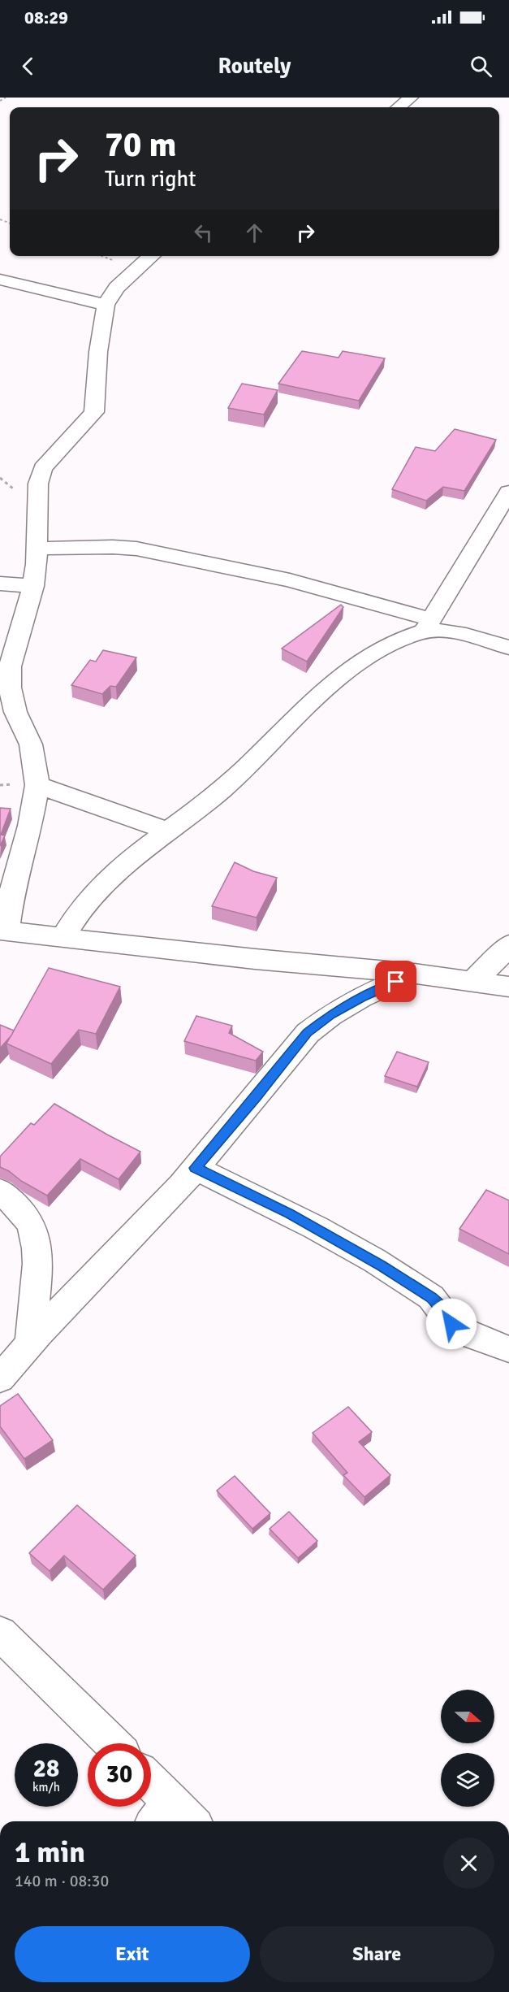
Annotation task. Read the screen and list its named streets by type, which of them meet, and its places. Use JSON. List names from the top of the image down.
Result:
{
  "north": "right",
  "page": {
    "status": "08:29",
    "header": "Routely",
    "turn": ["70 m", "Turn right"],
    "speed": "28 km/h",
    "limit": "30",
    "heading": ["1 min", "140 m · 08:30"],
    "buttons": ["Exit", "Share"]
  }
}
